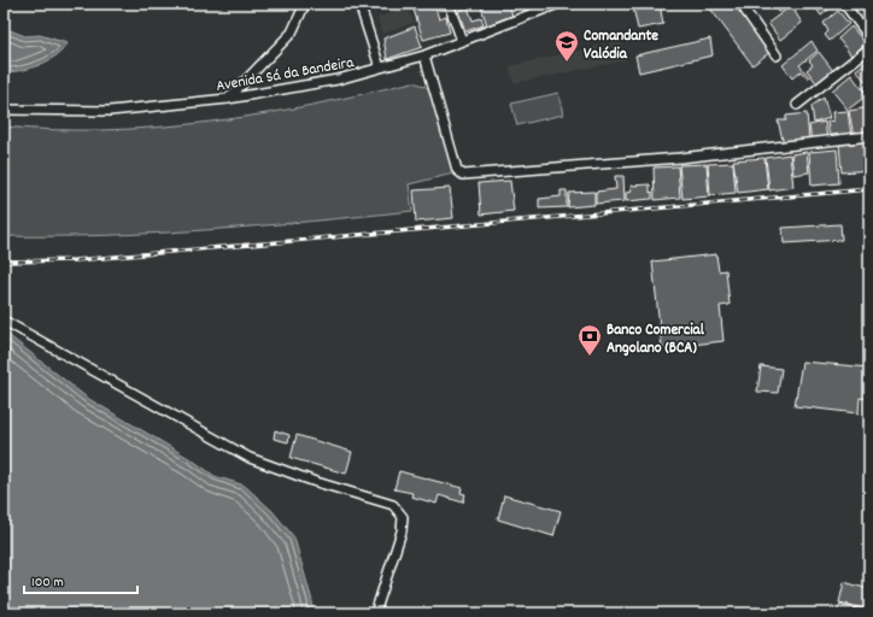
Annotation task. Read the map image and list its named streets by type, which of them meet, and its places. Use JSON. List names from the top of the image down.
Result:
{
  "streets": {
    "street": ["Avenida Sá da Bandeira"]
  },
  "places": {
    "school or university": ["Comandante Valódia"],
    "bank": ["Banco Comercial Angolano (BCA)"]
  },
  "scale_bar": "100 m"
}
